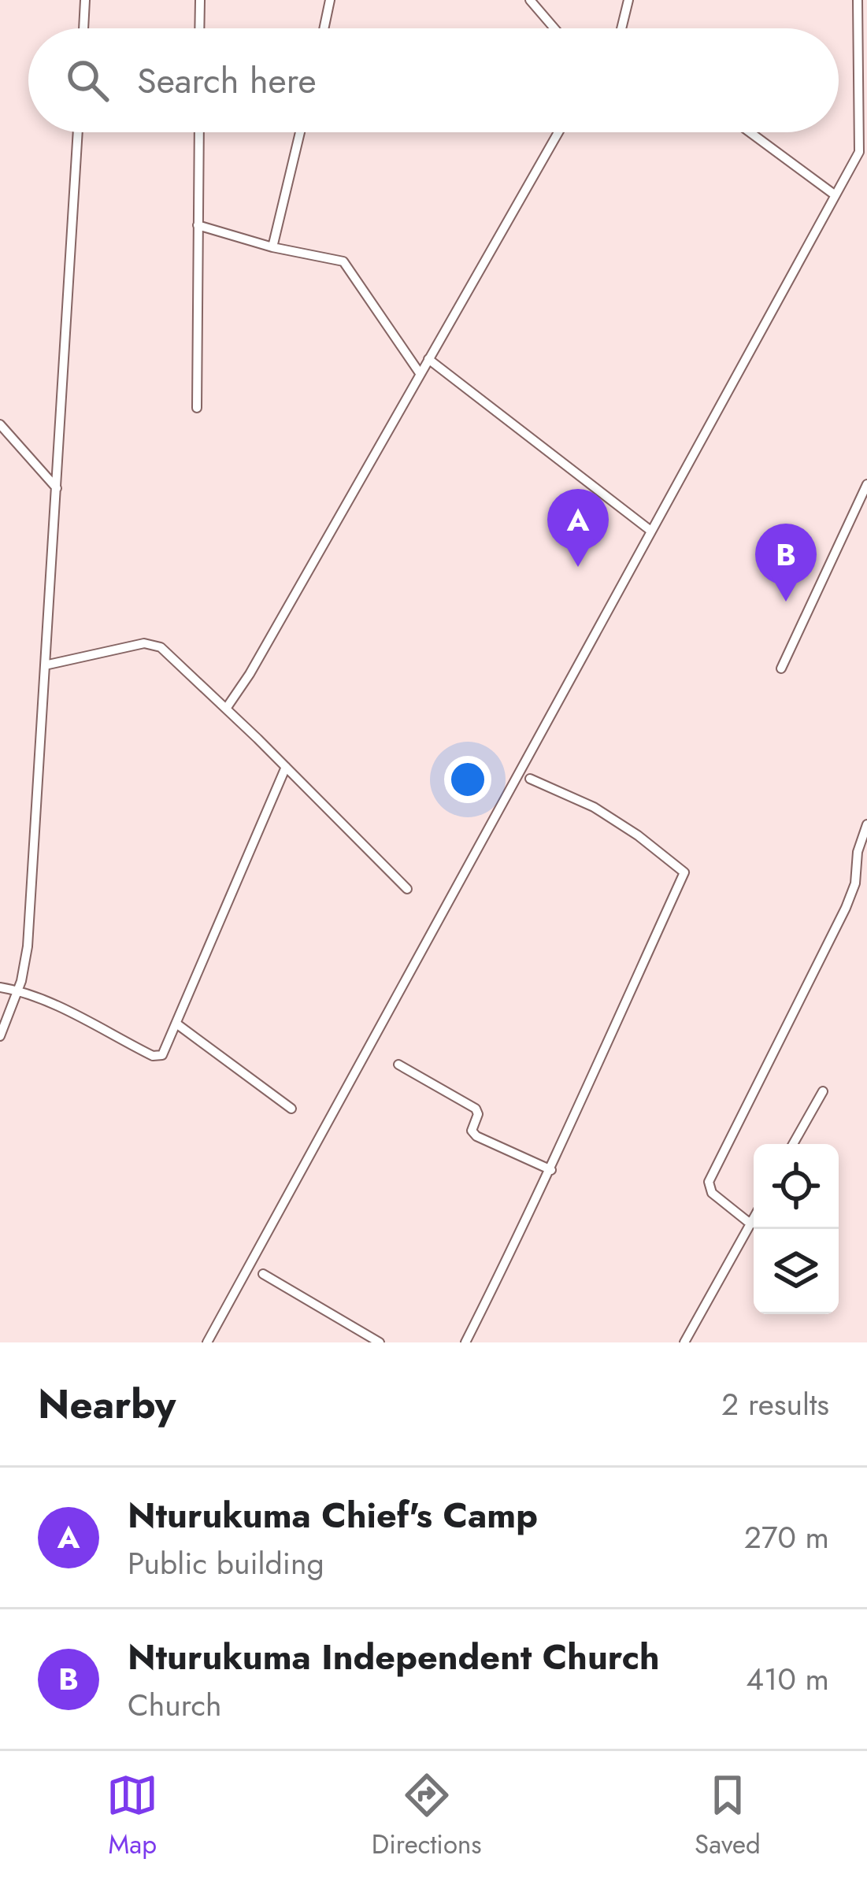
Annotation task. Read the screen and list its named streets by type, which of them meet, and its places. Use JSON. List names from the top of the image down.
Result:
{
  "page": {
    "search": "Search here",
    "pins": ["A", "B"],
    "heading": ["Nearby", "2 results"],
    "list": [
      {
        "mark": "A",
        "name": "Nturukuma Chief's Camp",
        "note": "Public building",
        "value": "270 m"
      },
      {
        "mark": "B",
        "name": "Nturukuma Independent Church",
        "note": "Church",
        "value": "410 m"
      }
    ],
    "nav": ["Map", "Directions", "Saved"]
  }
}
